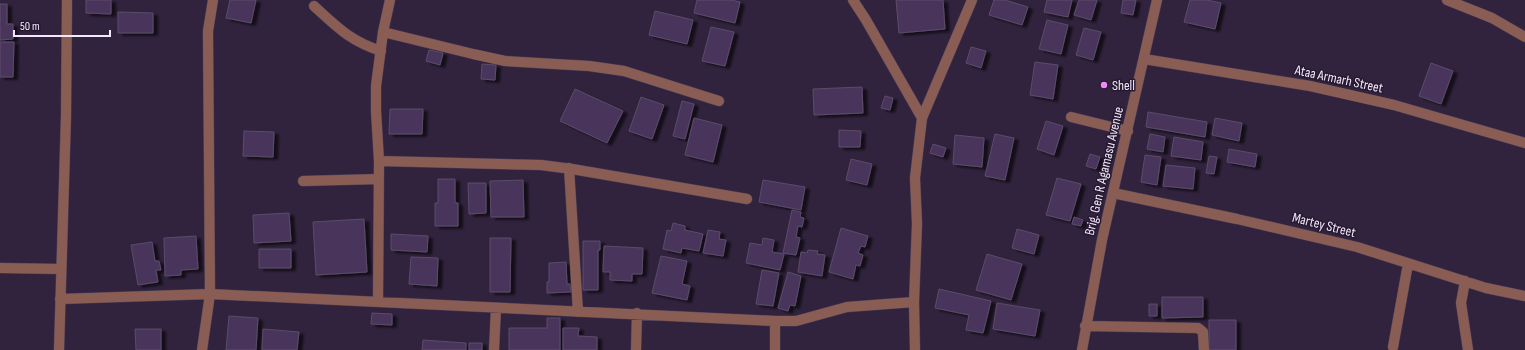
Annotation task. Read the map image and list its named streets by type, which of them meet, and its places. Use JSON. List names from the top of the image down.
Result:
{
  "streets": {
    "street": ["Ataa Armarh Street", "Brig. Gen R Agamasu Avenue", "Martey Street"]
  },
  "crossings": [
    ["Ataa Armarh Street", "Brig. Gen R Agamasu Avenue"],
    ["Brig. Gen R Agamasu Avenue", "Martey Street"]
  ],
  "places": ["Shell"],
  "scale_bar": "50 m"
}
